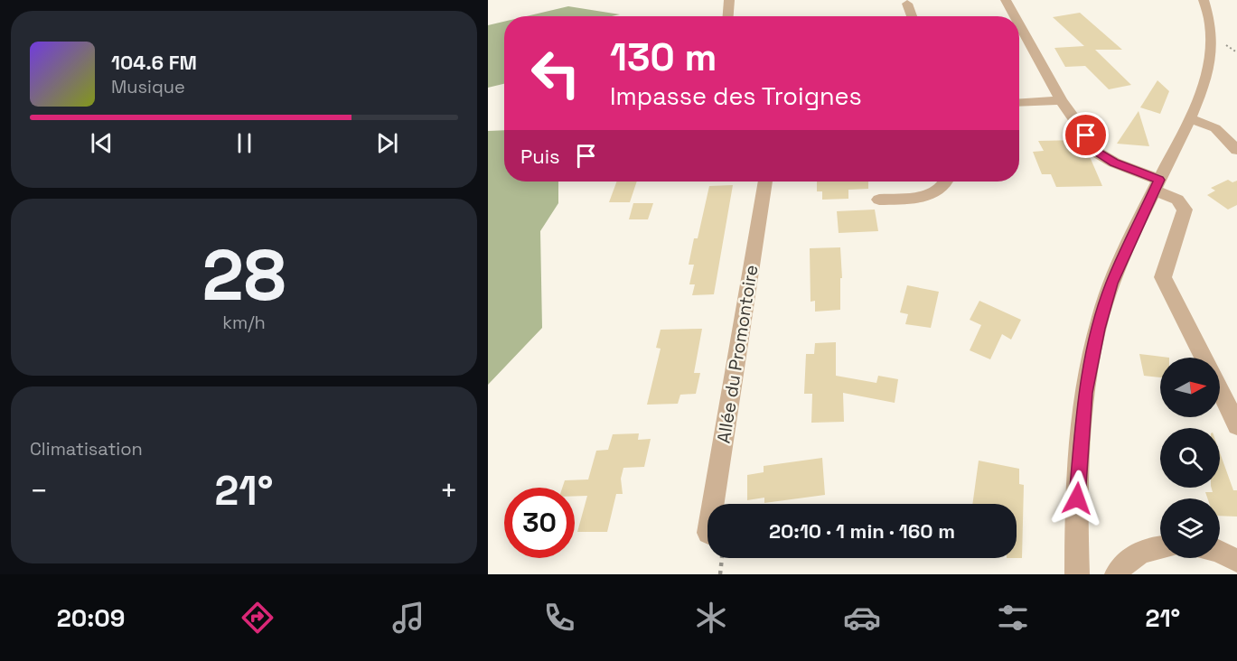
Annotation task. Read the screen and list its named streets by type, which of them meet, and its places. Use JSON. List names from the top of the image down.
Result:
{
  "streets": {
    "street": ["Allée du Promontoire"]
  },
  "north": "right",
  "page": {
    "turn": ["130 m", "Impasse des Troignes"],
    "song": ["104.6 FM", "Musique"],
    "then": "Puis",
    "tile": [
      ["28", "km/h"],
      "Climatisation"
    ],
    "heat": ["−", "21°", "+"],
    "limit": "30",
    "trip": "20:10 · 1 min · 160 m",
    "tabs": ["20:09", "21°"]
  }
}
